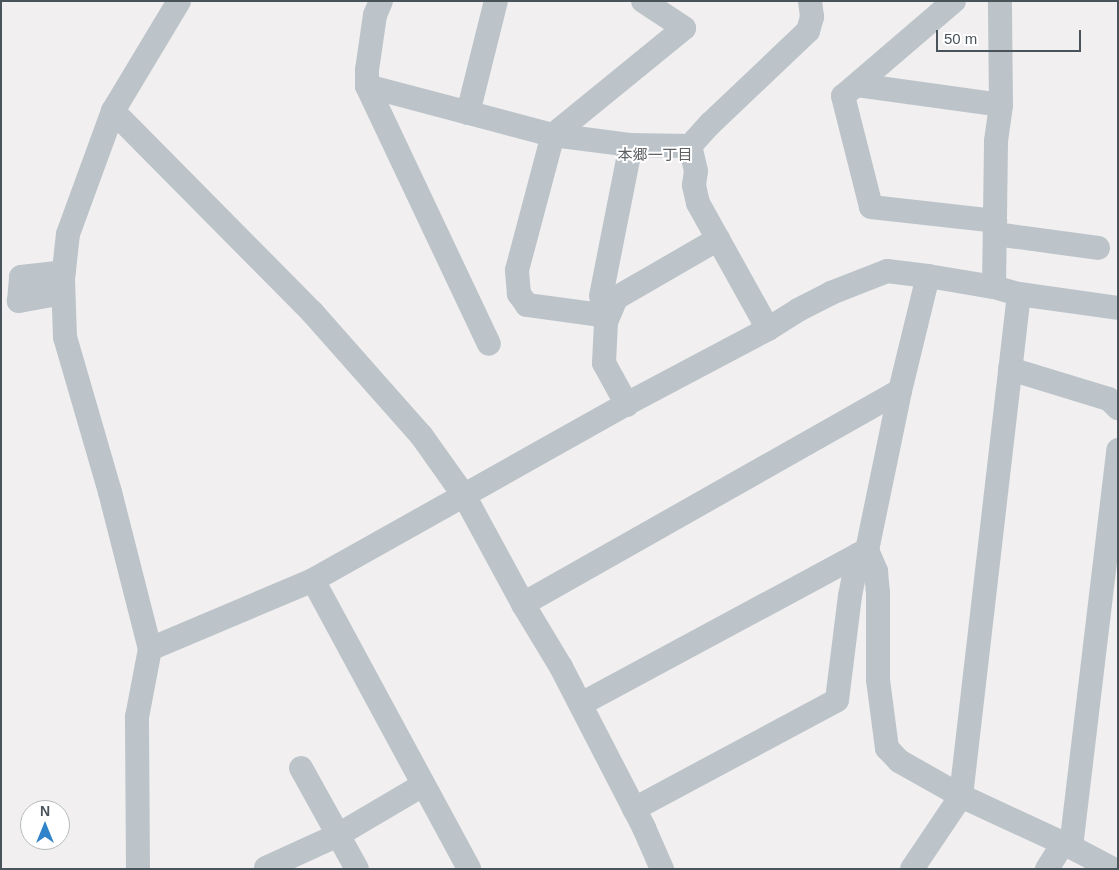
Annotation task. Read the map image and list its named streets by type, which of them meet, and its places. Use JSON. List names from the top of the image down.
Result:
{
  "districts": ["本郷一丁目"],
  "scale_bar": "50 m",
  "north": "top"
}
